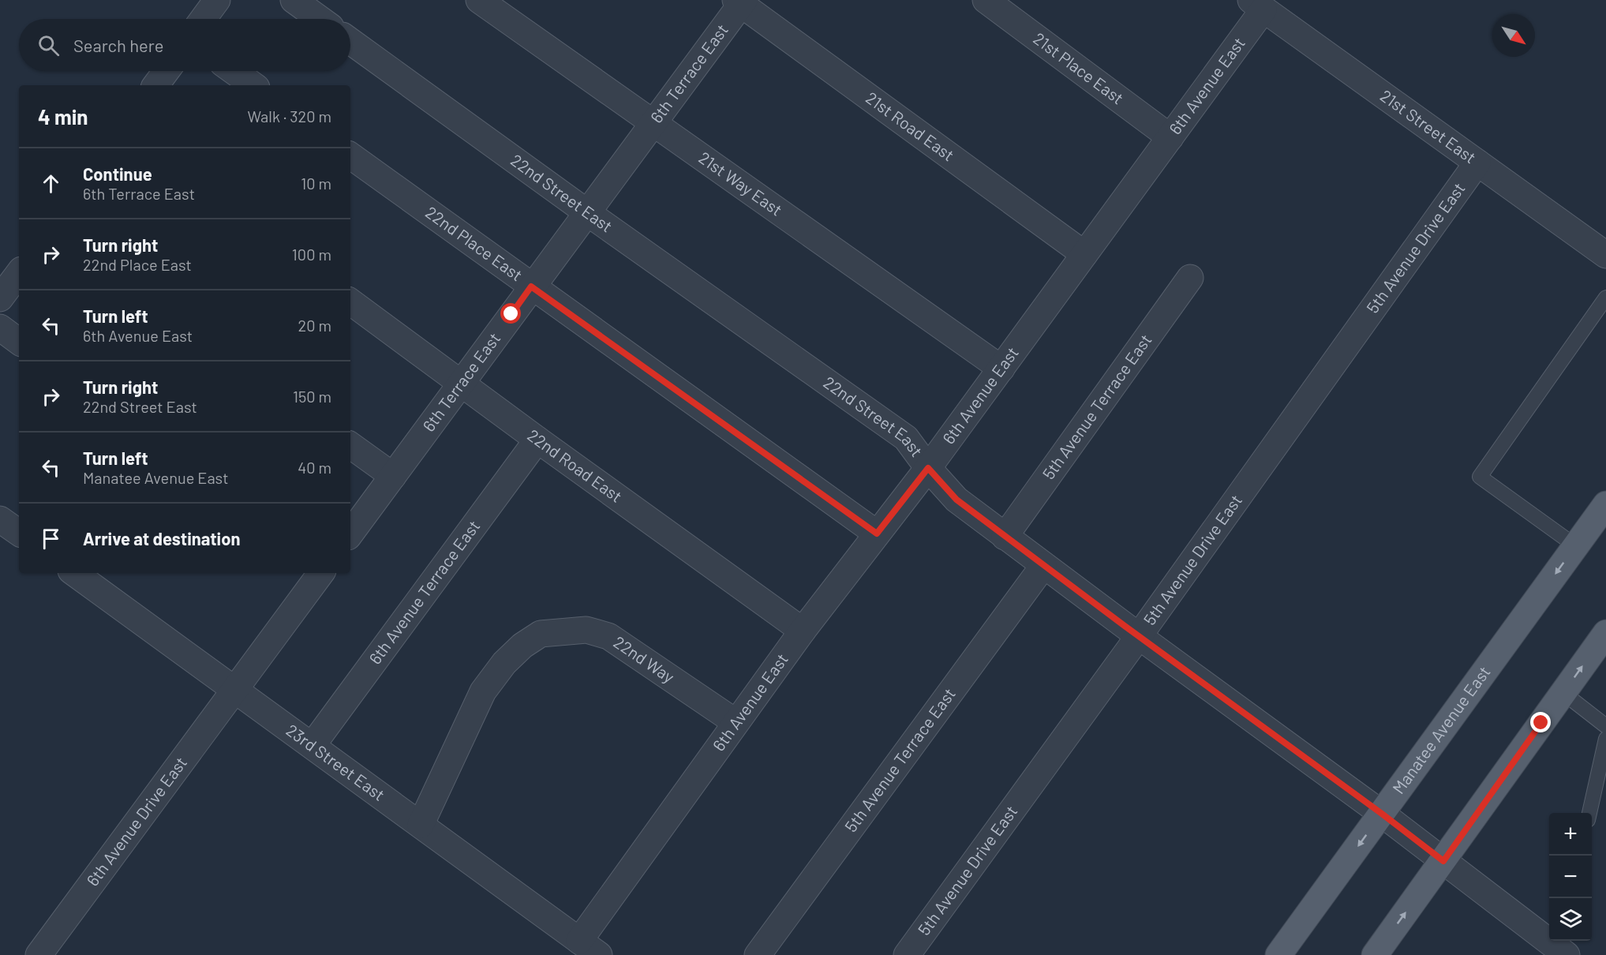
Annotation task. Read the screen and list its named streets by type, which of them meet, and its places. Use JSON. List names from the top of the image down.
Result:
{
  "streets": {
    "main road": ["Manatee Avenue East"],
    "street": [
      "21st Place East",
      "6th Terrace East",
      "6th Avenue East",
      "21st Road East",
      "21st Street East",
      "21st Way East",
      "22nd Street East",
      "22nd Place East",
      "5th Avenue Drive East",
      "5th Avenue Terrace East",
      "22nd Road East",
      "6th Avenue Terrace East",
      "22nd Way",
      "23rd Street East",
      "6th Avenue Drive East"
    ]
  },
  "crossings": [
    ["21st Place East", "6th Avenue East"],
    ["6th Terrace East", "21st Road East"],
    ["6th Terrace East", "21st Way East"],
    ["6th Terrace East", "22nd Street East"],
    ["6th Terrace East", "22nd Place East"],
    ["6th Terrace East", "22nd Road East"],
    ["6th Avenue East", "21st Road East"],
    ["6th Avenue East", "21st Street East"],
    ["6th Avenue East", "21st Way East"],
    ["6th Avenue East", "22nd Street East"],
    ["6th Avenue East", "22nd Place East"],
    ["6th Avenue East", "22nd Road East"],
    ["6th Avenue East", "22nd Way"],
    ["6th Avenue East", "23rd Street East"],
    ["21st Street East", "5th Avenue Drive East"],
    ["22nd Street East", "5th Avenue Drive East"],
    ["22nd Street East", "5th Avenue Terrace East"],
    ["22nd Street East", "Manatee Avenue East"],
    ["22nd Road East", "6th Avenue Terrace East"],
    ["6th Avenue Terrace East", "23rd Street East"],
    ["22nd Way", "23rd Street East"],
    ["23rd Street East", "6th Avenue Drive East"]
  ],
  "north": "bottom right",
  "page": {
    "search": "Search here",
    "heading": ["4 min", "Walk · 320 m"],
    "list": [
      ["Continue", "6th Terrace East", "10 m"],
      ["Turn right", "22nd Place East", "100 m"],
      ["Turn left", "6th Avenue East", "20 m"],
      ["Turn right", "22nd Street East", "150 m"],
      ["Turn left", "Manatee Avenue East", "40 m"],
      "Arrive at destination"
    ],
    "map_buttons": ["+", "−"]
  }
}
